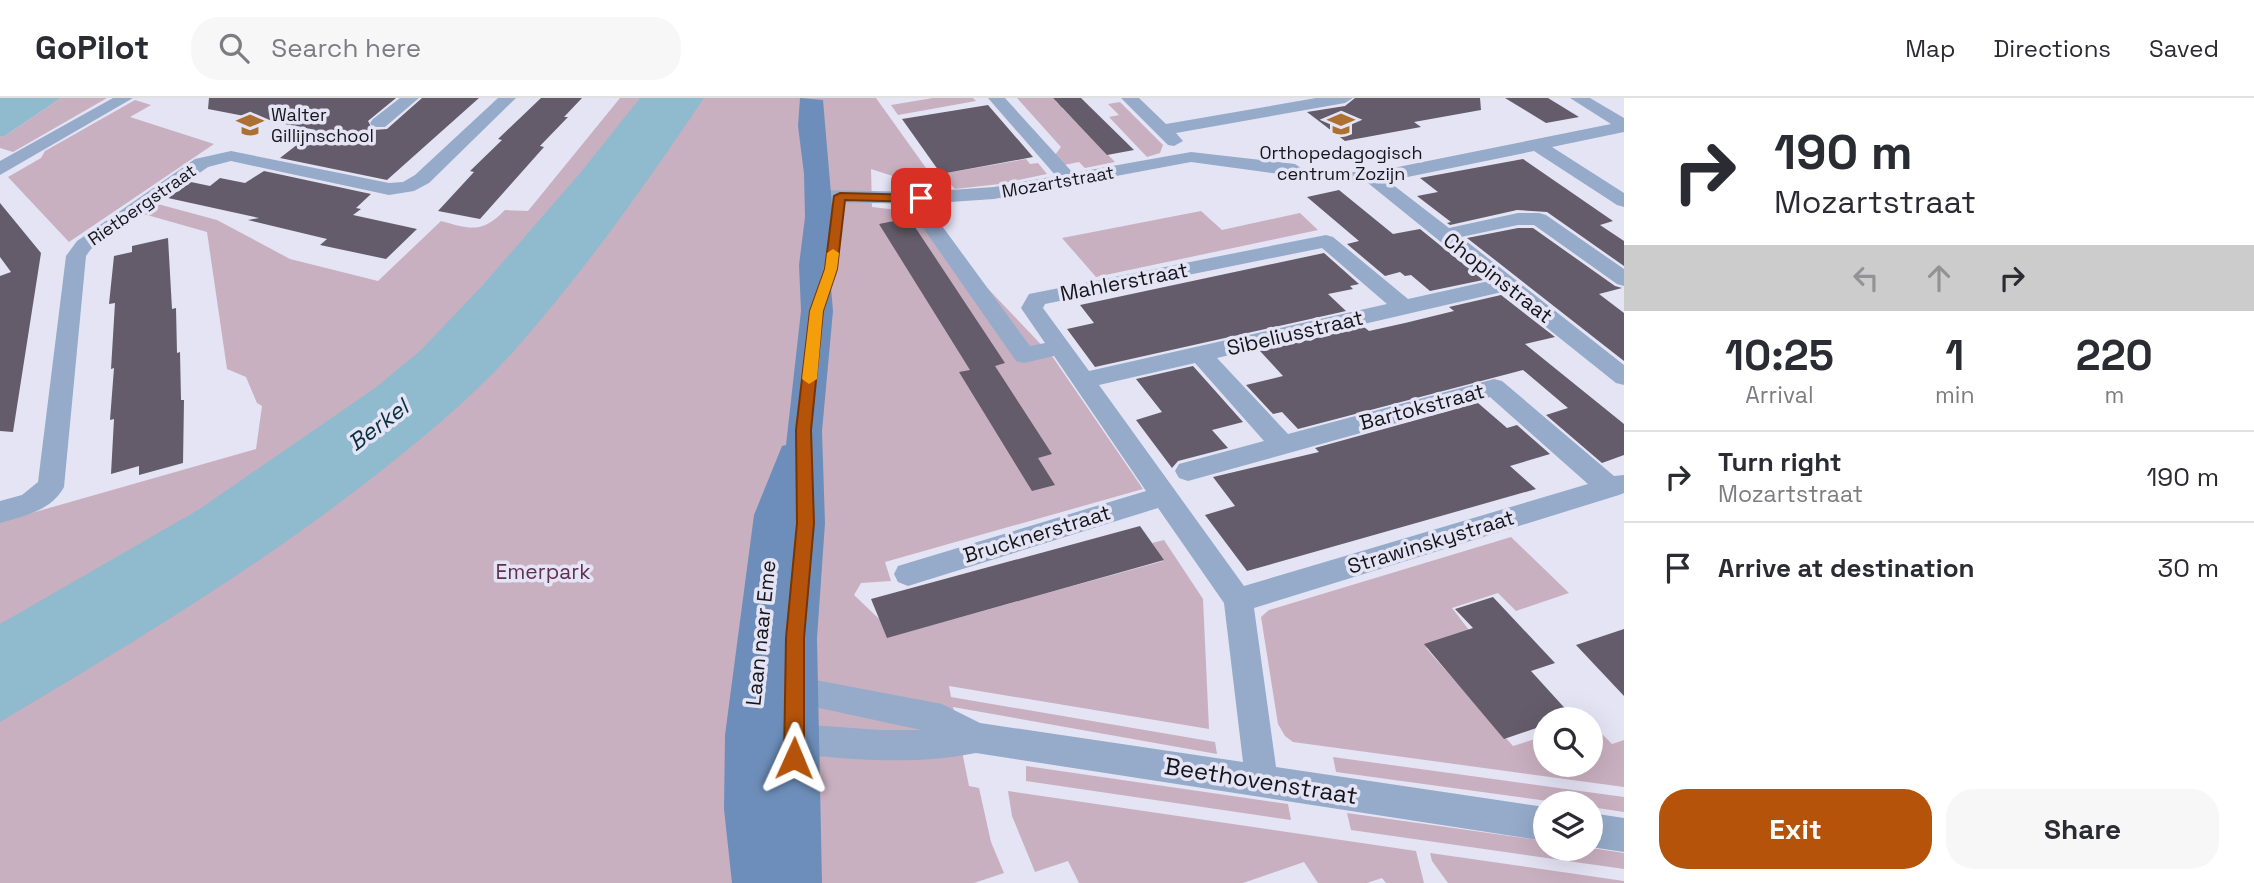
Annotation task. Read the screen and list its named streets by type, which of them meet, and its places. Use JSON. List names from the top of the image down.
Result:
{
  "streets": {
    "street": [
      "Mozartstraat",
      "Rietbergstraat",
      "Chopinstraat",
      "Mahlerstraat",
      "Sibeliusstraat",
      "Bartokstraat",
      "Brucknerstraat",
      "Strawinskystraat",
      "Laan naar Eme",
      "Beethovenstraat"
    ]
  },
  "crossings": [
    ["Mozartstraat", "Laan naar Eme"],
    ["Chopinstraat", "Sibeliusstraat"],
    ["Mahlerstraat", "Sibeliusstraat"],
    ["Bartokstraat", "Strawinskystraat"],
    ["Laan naar Eme", "Beethovenstraat"]
  ],
  "water": ["Berkel"],
  "parks": ["Emerpark"],
  "places": {
    "school or university": ["Orthopedagogisch centrum Zozijn", "Walter Gillijnschool"]
  },
  "page": {
    "header": "GoPilot",
    "search": "Search here",
    "nav": ["Map", "Directions", "Saved"],
    "turn": ["190 m", "Mozartstraat"],
    "eta": [
      "10:25",
      "Arrival",
      "1",
      "min",
      "220",
      "m"
    ],
    "list": [
      {
        "name": "Turn right",
        "note": "Mozartstraat",
        "value": "190 m"
      },
      {
        "name": "Arrive at destination",
        "value": "30 m"
      }
    ],
    "buttons": ["Exit", "Share"]
  }
}
